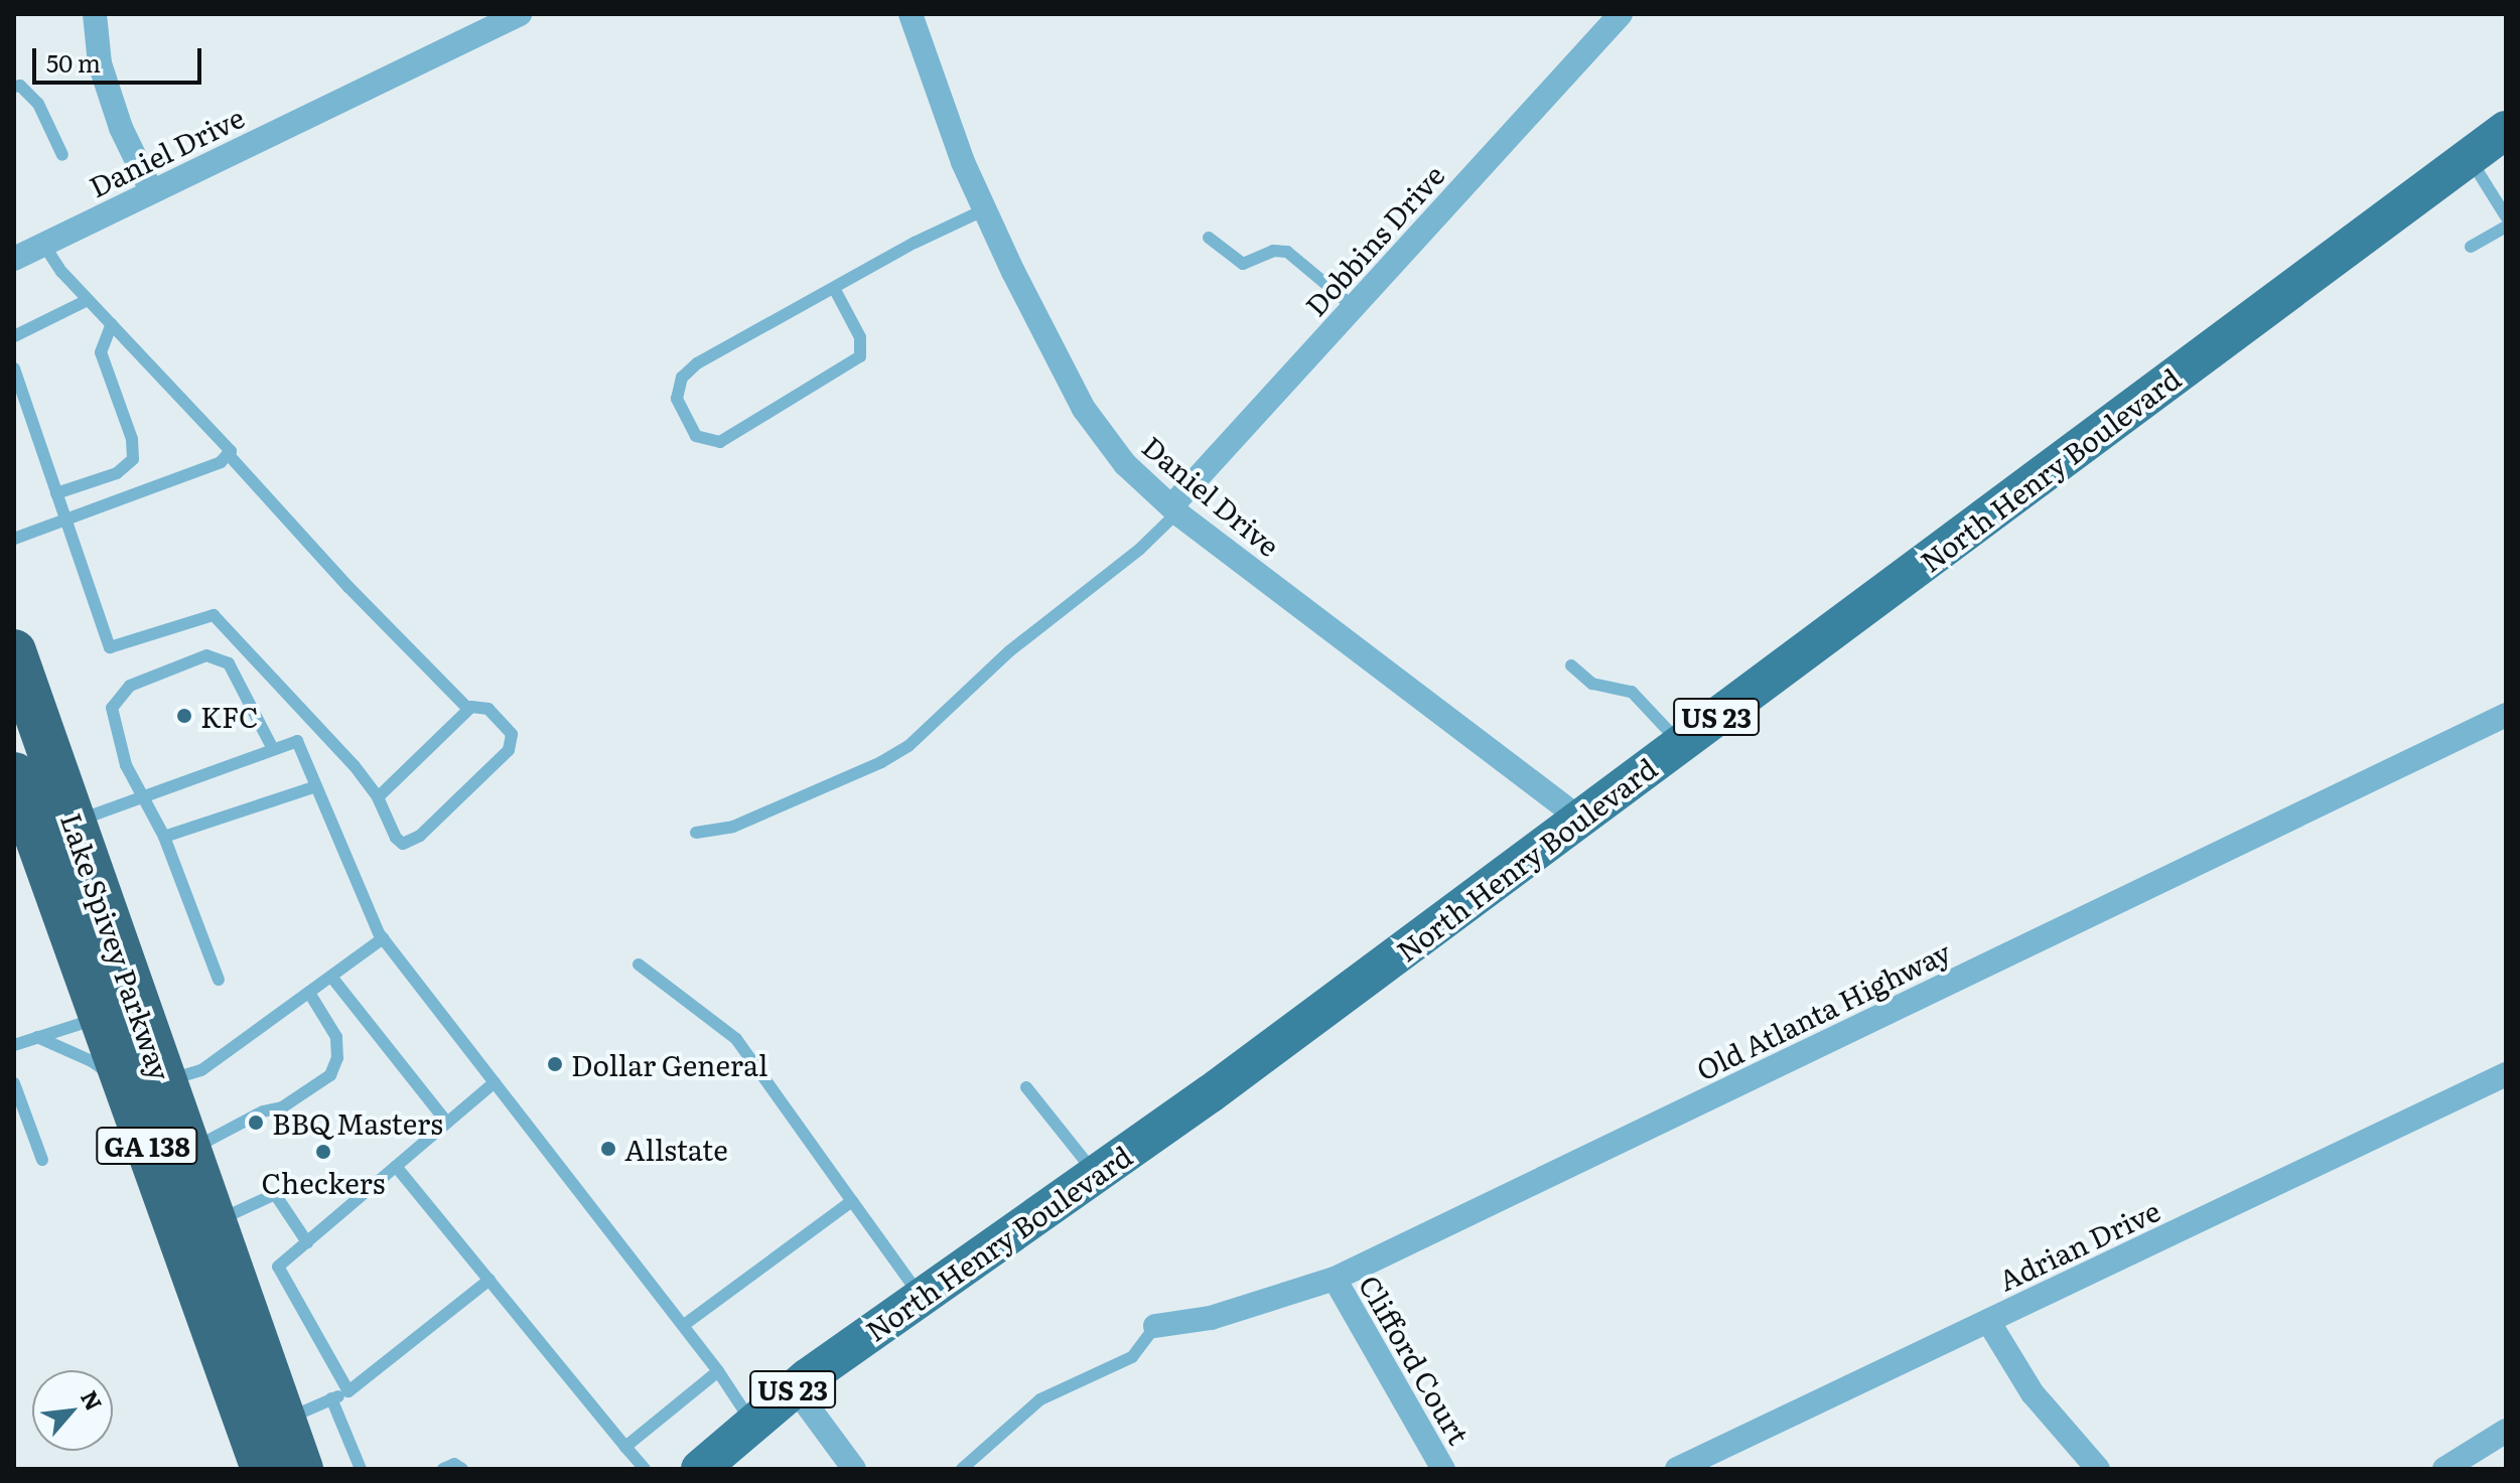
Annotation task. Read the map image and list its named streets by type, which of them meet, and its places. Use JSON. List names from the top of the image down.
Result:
{
  "streets": {
    "highway": ["Lake Spivey Parkway", "GA 138"],
    "main road": ["North Henry Boulevard", "US 23"],
    "street": [
      "Daniel Drive",
      "Dobbins Drive",
      "Old Atlanta Highway",
      "Adrian Drive",
      "Clifford Court"
    ]
  },
  "crossings": [
    ["Daniel Drive", "Dobbins Drive"],
    ["Daniel Drive", "North Henry Boulevard"],
    ["Old Atlanta Highway", "Clifford Court"]
  ],
  "places": [
    "KFC",
    "Dollar General",
    "BBQ Masters",
    "Allstate",
    "Checkers"
  ],
  "scale_bar": "50 m",
  "north": "top right"
}
